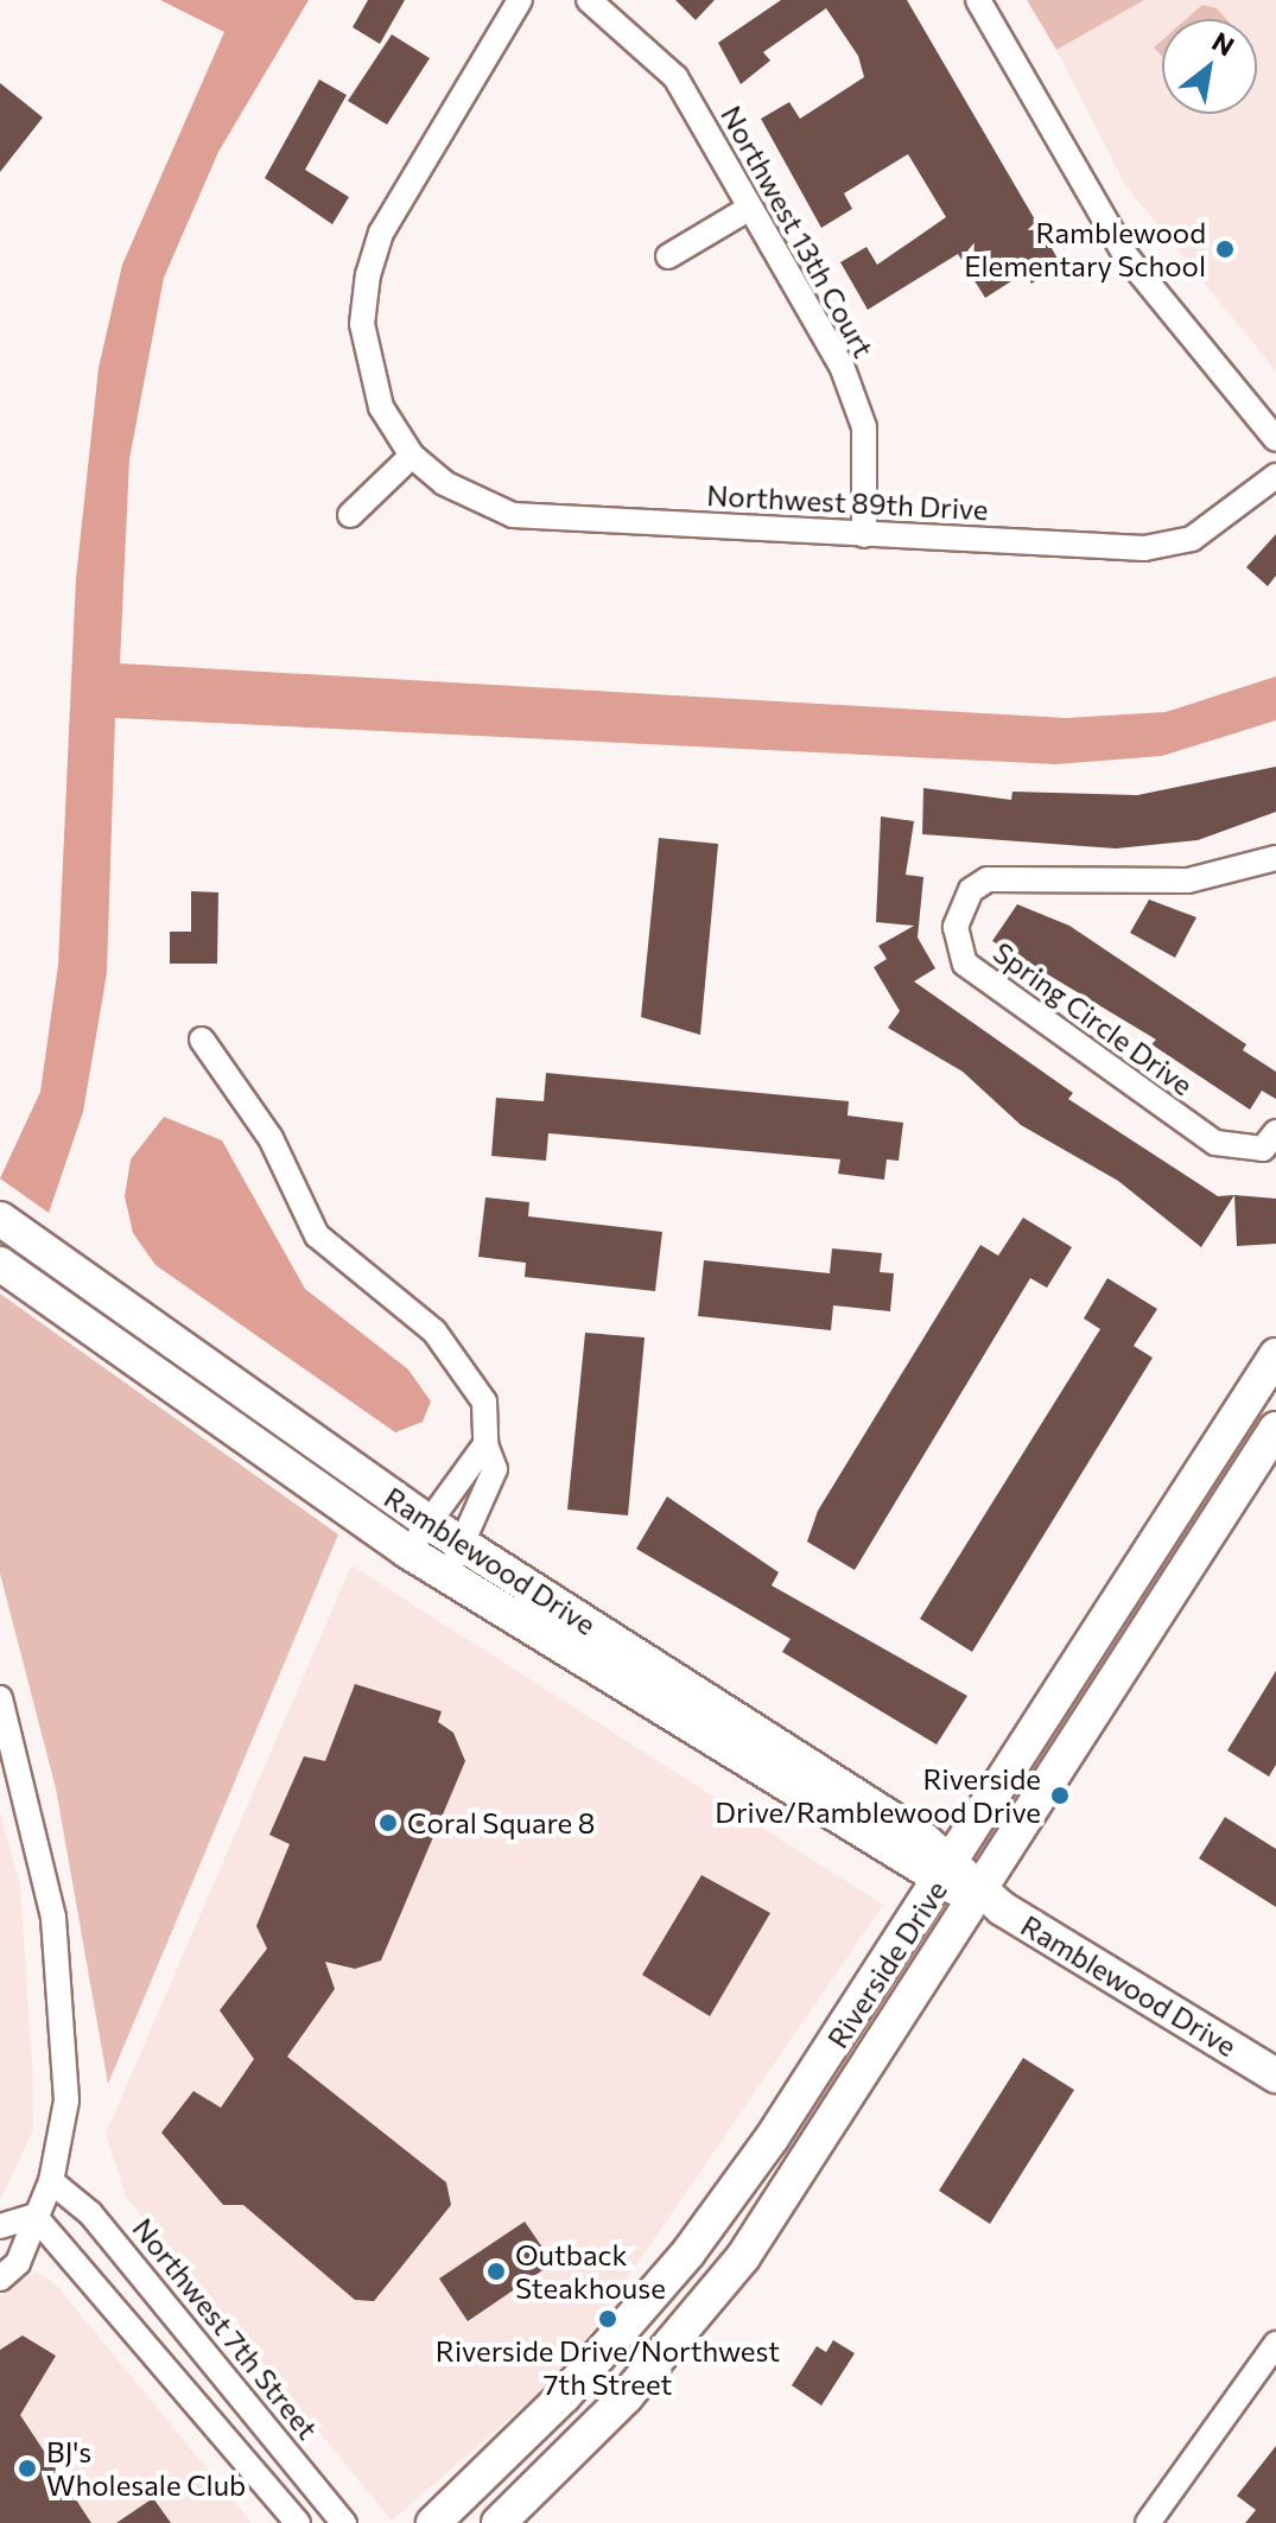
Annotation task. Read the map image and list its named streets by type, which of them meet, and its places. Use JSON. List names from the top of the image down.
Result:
{
  "streets": {
    "street": [
      "Northwest 13th Court",
      "Northwest 89th Drive",
      "Spring Circle Drive",
      "Ramblewood Drive",
      "Riverside Drive",
      "Northwest 7th Street"
    ]
  },
  "crossings": [
    ["Northwest 13th Court", "Northwest 89th Drive"],
    ["Ramblewood Drive", "Riverside Drive"]
  ],
  "places": [
    "Ramblewood Elementary School",
    "Riverside Drive/Ramblewood Drive",
    "Coral Square 8",
    "Outback Steakhouse",
    "Riverside Drive/Northwest 7th Street",
    "BJ's Wholesale Club"
  ],
  "north": "top right"
}
